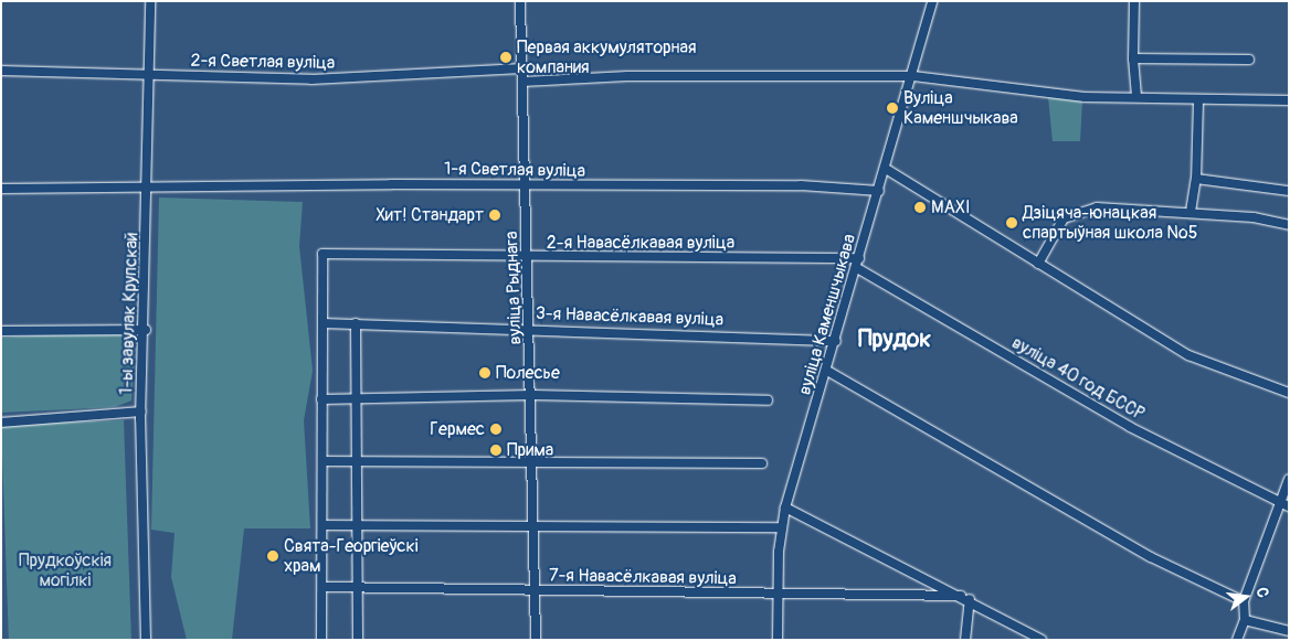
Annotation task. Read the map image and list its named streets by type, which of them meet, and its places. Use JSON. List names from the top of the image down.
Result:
{
  "streets": {
    "street": [
      "2-я Светлая вуліца",
      "1-я Светлая вуліца",
      "2-я Навасёлкавая вуліца",
      "вуліца Рыднага",
      "1-ы завулак Крупскай",
      "вуліца Каменшчыкава",
      "3-я Навасёлкавая вуліца",
      "вуліца 40 год БССР",
      "7-я Навасёлкавая вуліца"
    ]
  },
  "crossings": [
    ["2-я Светлая вуліца", "вуліца Рыднага"],
    ["2-я Светлая вуліца", "1-ы завулак Крупскай"],
    ["1-я Светлая вуліца", "вуліца Рыднага"],
    ["1-я Светлая вуліца", "1-ы завулак Крупскай"],
    ["1-я Светлая вуліца", "вуліца Каменшчыкава"],
    ["2-я Навасёлкавая вуліца", "вуліца Рыднага"],
    ["2-я Навасёлкавая вуліца", "вуліца Каменшчыкава"],
    ["2-я Навасёлкавая вуліца", "3-я Навасёлкавая вуліца"],
    ["вуліца Рыднага", "3-я Навасёлкавая вуліца"],
    ["вуліца Рыднага", "7-я Навасёлкавая вуліца"],
    ["вуліца Каменшчыкава", "3-я Навасёлкавая вуліца"],
    ["вуліца Каменшчыкава", "вуліца 40 год БССР"],
    ["вуліца Каменшчыкава", "7-я Навасёлкавая вуліца"]
  ],
  "districts": ["Прудок"],
  "parks": ["Прудкоўскія могілкі"],
  "places": [
    "Первая аккумуляторная компания",
    "Вуліца Каменшчыкава",
    "MAXI",
    "Хит! Стандарт",
    "Дзіцяча-юнацкая спартыўная школа №5",
    "Полесье",
    "Гермес",
    "Прима",
    "Свята-Георгіеўскі храм"
  ],
  "north": "right"
}
